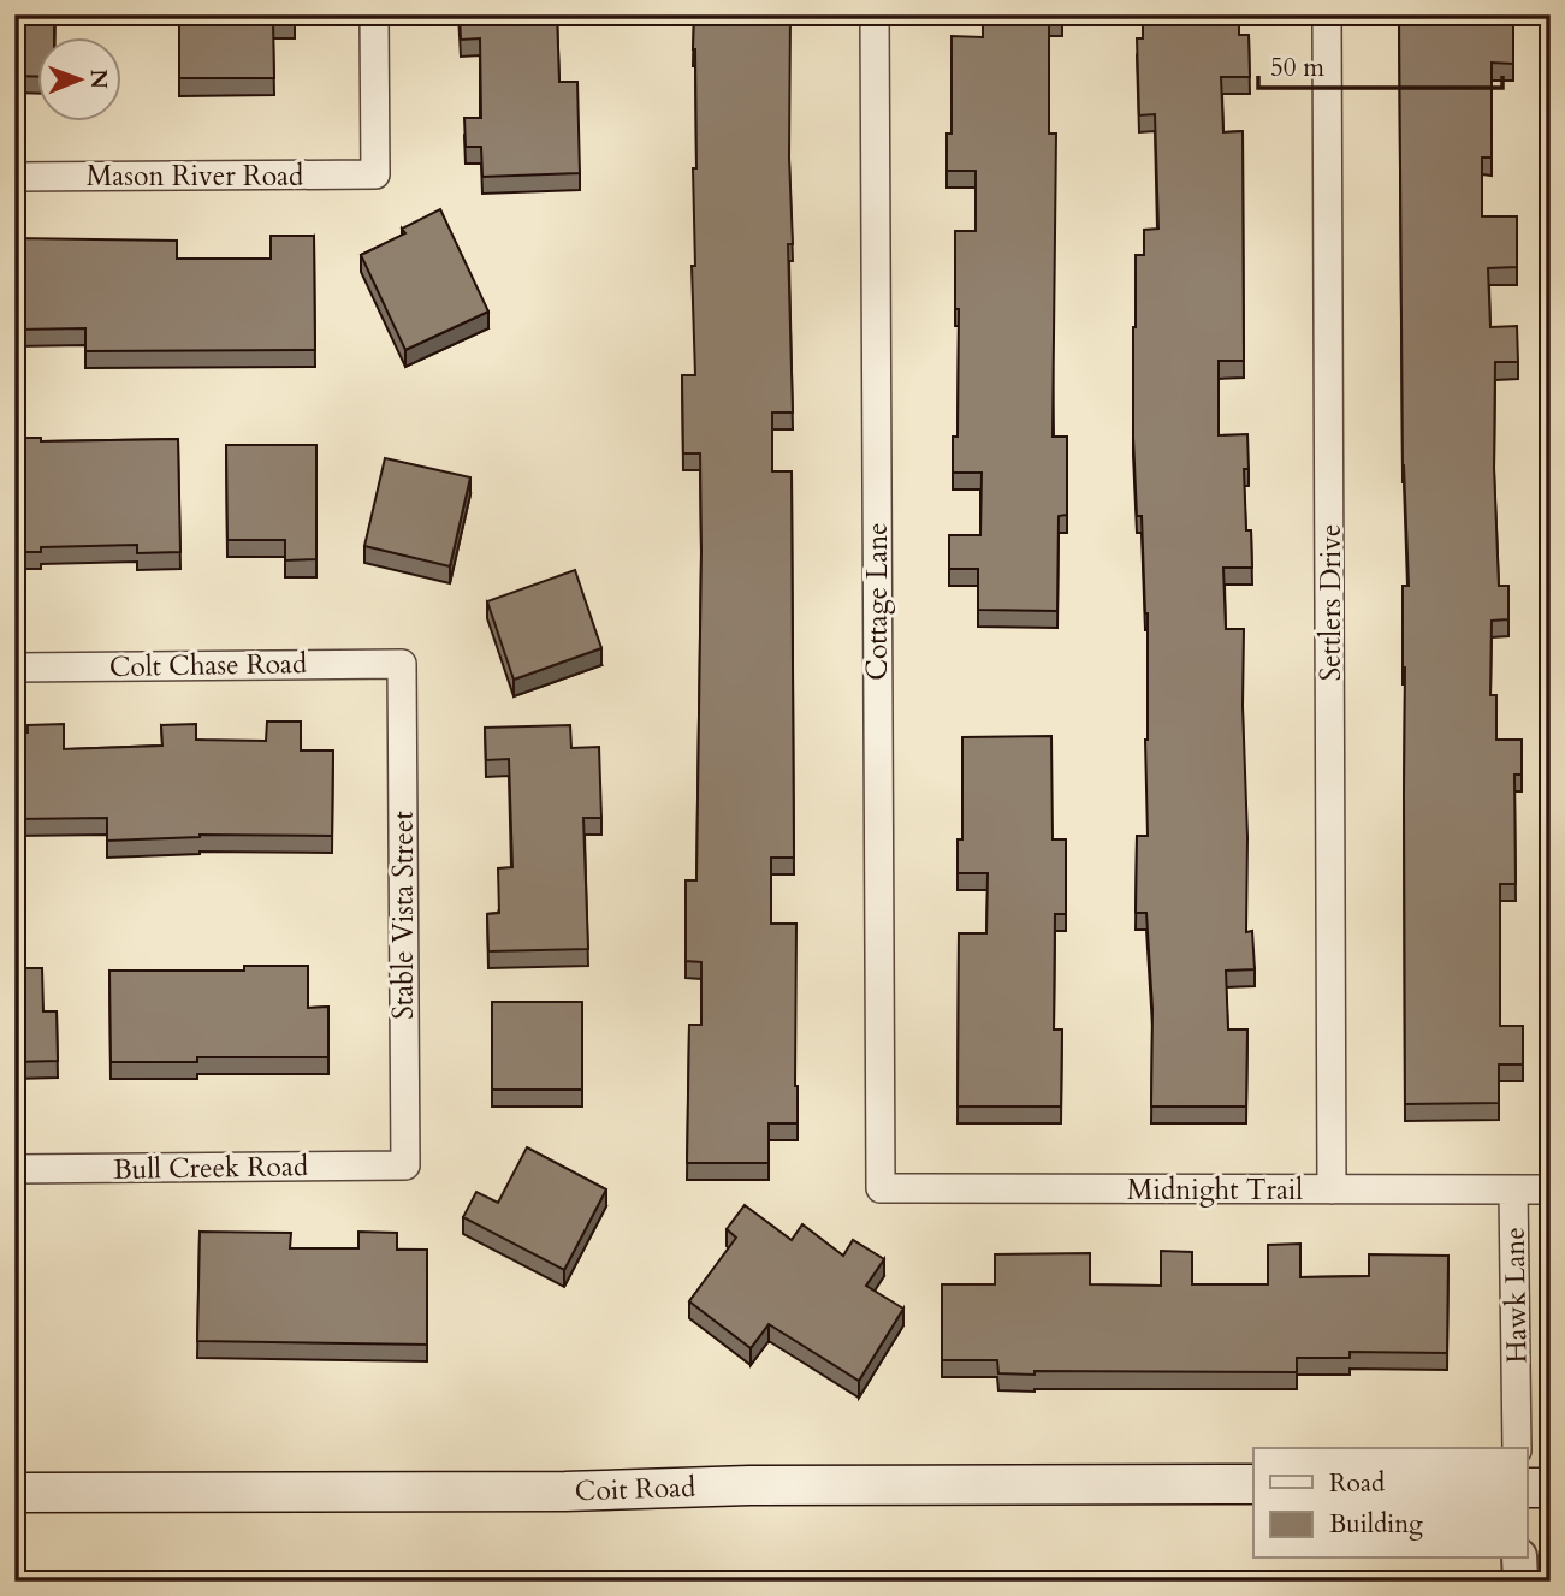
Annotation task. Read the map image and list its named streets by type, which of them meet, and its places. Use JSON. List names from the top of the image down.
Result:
{
  "streets": {
    "main road": ["Coit Road"],
    "street": [
      "Mason River Road",
      "Cottage Lane",
      "Settlers Drive",
      "Colt Chase Road",
      "Stable Vista Street",
      "Bull Creek Road",
      "Midnight Trail",
      "Hawk Lane"
    ]
  },
  "crossings": [
    ["Cottage Lane", "Midnight Trail"],
    ["Settlers Drive", "Midnight Trail"],
    ["Colt Chase Road", "Stable Vista Street"],
    ["Stable Vista Street", "Bull Creek Road"],
    ["Midnight Trail", "Hawk Lane"]
  ],
  "legend": ["Road", "Building"],
  "scale_bar": "50 m",
  "north": "right"
}
